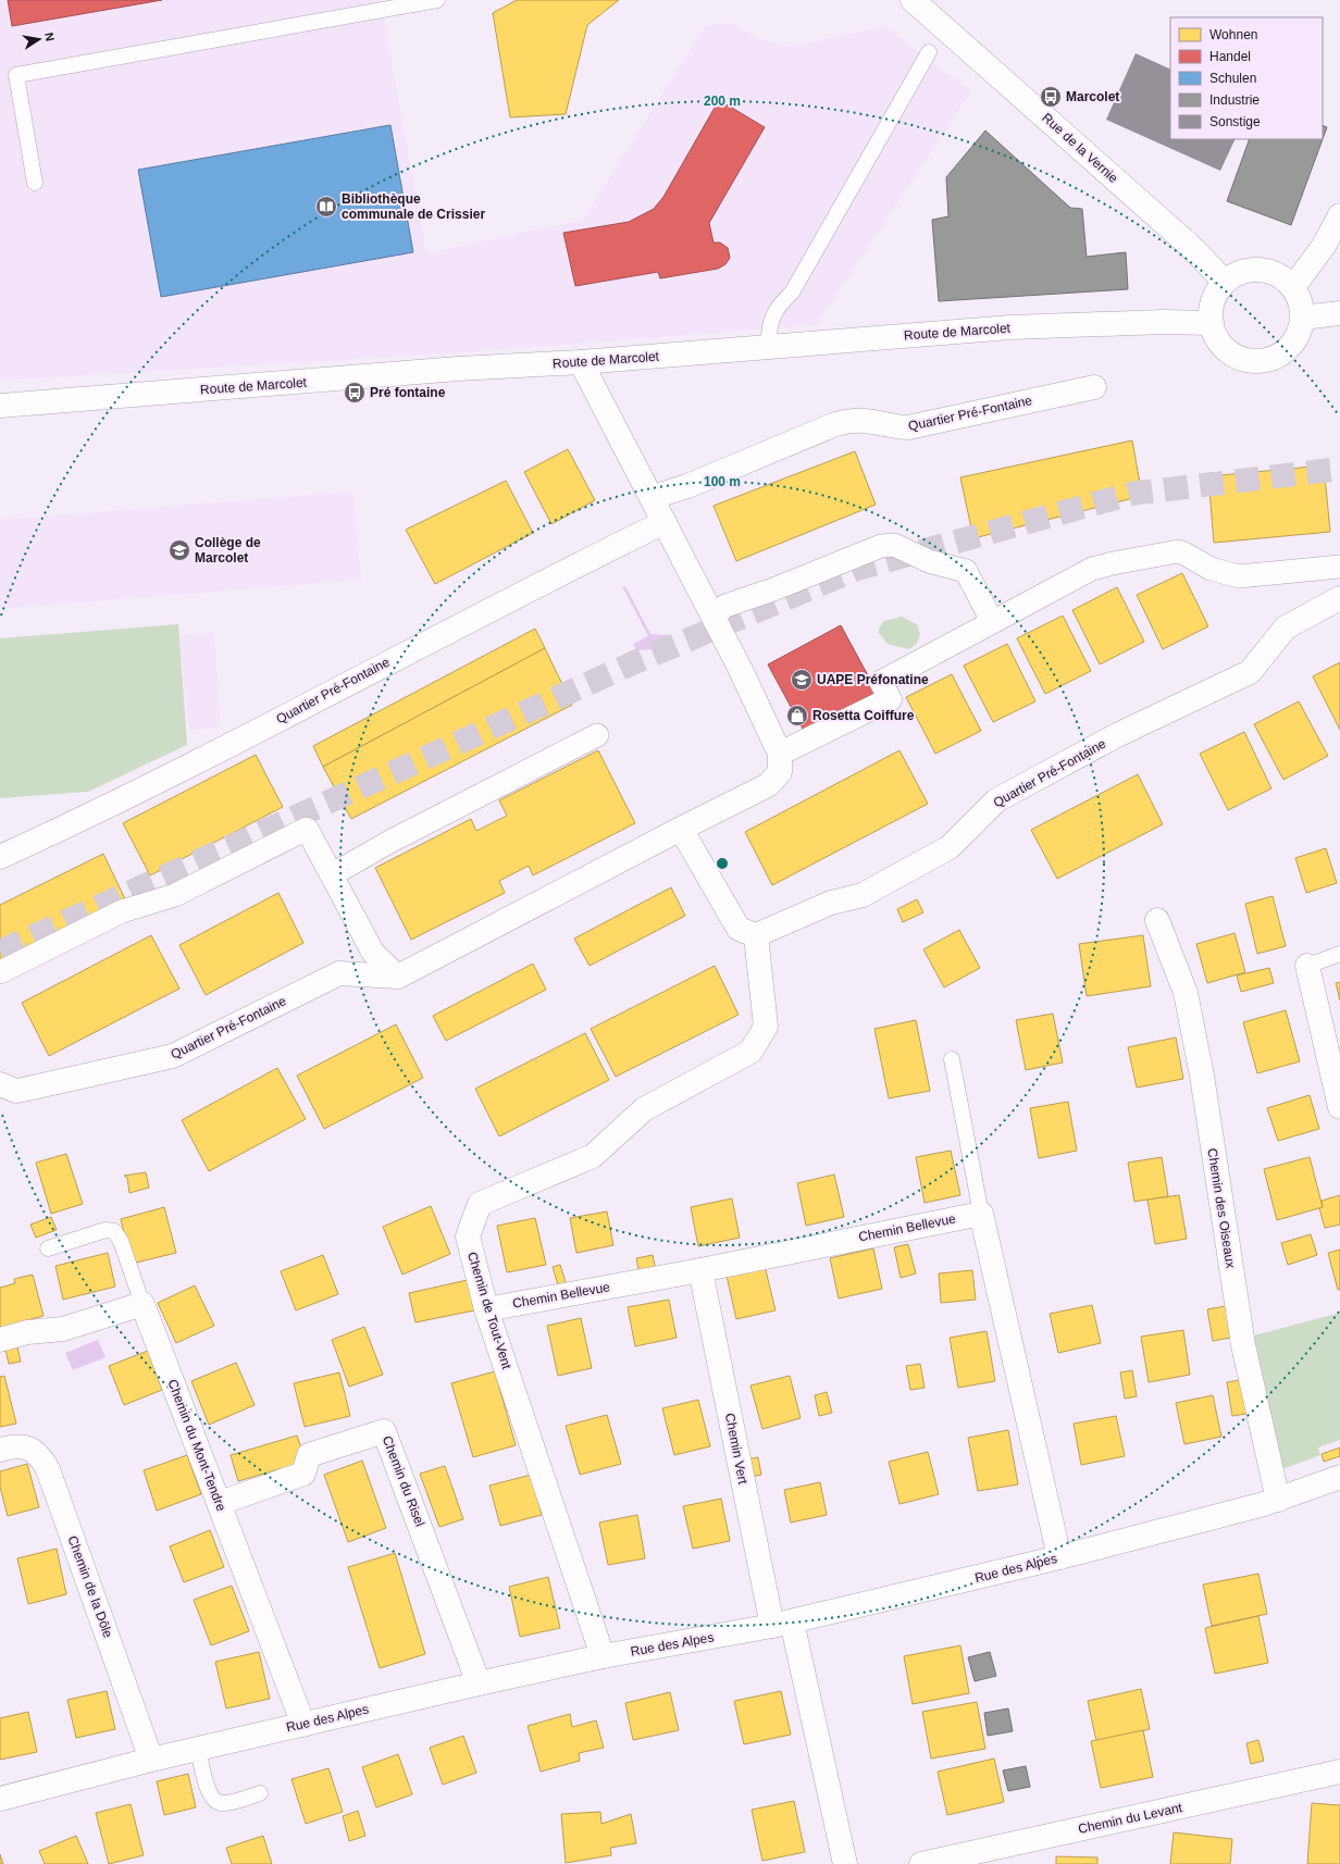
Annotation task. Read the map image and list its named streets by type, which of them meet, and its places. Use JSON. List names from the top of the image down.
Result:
{
  "streets": {
    "street": [
      "Rue de la Vernie",
      "Route de Marcolet",
      "Quartier Pré-Fontaine",
      "Chemin des Oiseaux",
      "Chemin Bellevue",
      "Chemin de Tout-Vent",
      "Chemin du Mont-Tendre",
      "Chemin Vert",
      "Chemin du Risel",
      "Rue des Alpes",
      "Chemin de la Dôle",
      "Chemin du Levant"
    ]
  },
  "crossings": [
    ["Rue de la Vernie", "Route de Marcolet"],
    ["Quartier Pré-Fontaine", "Chemin de Tout-Vent"],
    ["Chemin des Oiseaux", "Rue des Alpes"],
    ["Chemin Bellevue", "Chemin de Tout-Vent"],
    ["Chemin Bellevue", "Chemin Vert"],
    ["Chemin de Tout-Vent", "Rue des Alpes"],
    ["Chemin du Mont-Tendre", "Chemin du Risel"],
    ["Chemin du Mont-Tendre", "Rue des Alpes"],
    ["Chemin Vert", "Rue des Alpes"],
    ["Chemin du Risel", "Rue des Alpes"],
    ["Rue des Alpes", "Chemin de la Dôle"]
  ],
  "places": {
    "bus stop": ["Marcolet", "Pré fontaine"],
    "library": ["Bibliothèque communale de Crissier"],
    "school or university": ["Collège de Marcolet", "UAPE Préfonatine"],
    "shop": ["Rosetta Coiffure"]
  },
  "legend": [
    "Wohnen",
    "Handel",
    "Schulen",
    "Industrie",
    "Sonstige"
  ],
  "north": "right",
  "rings": ["200 m", "100 m"]
}
